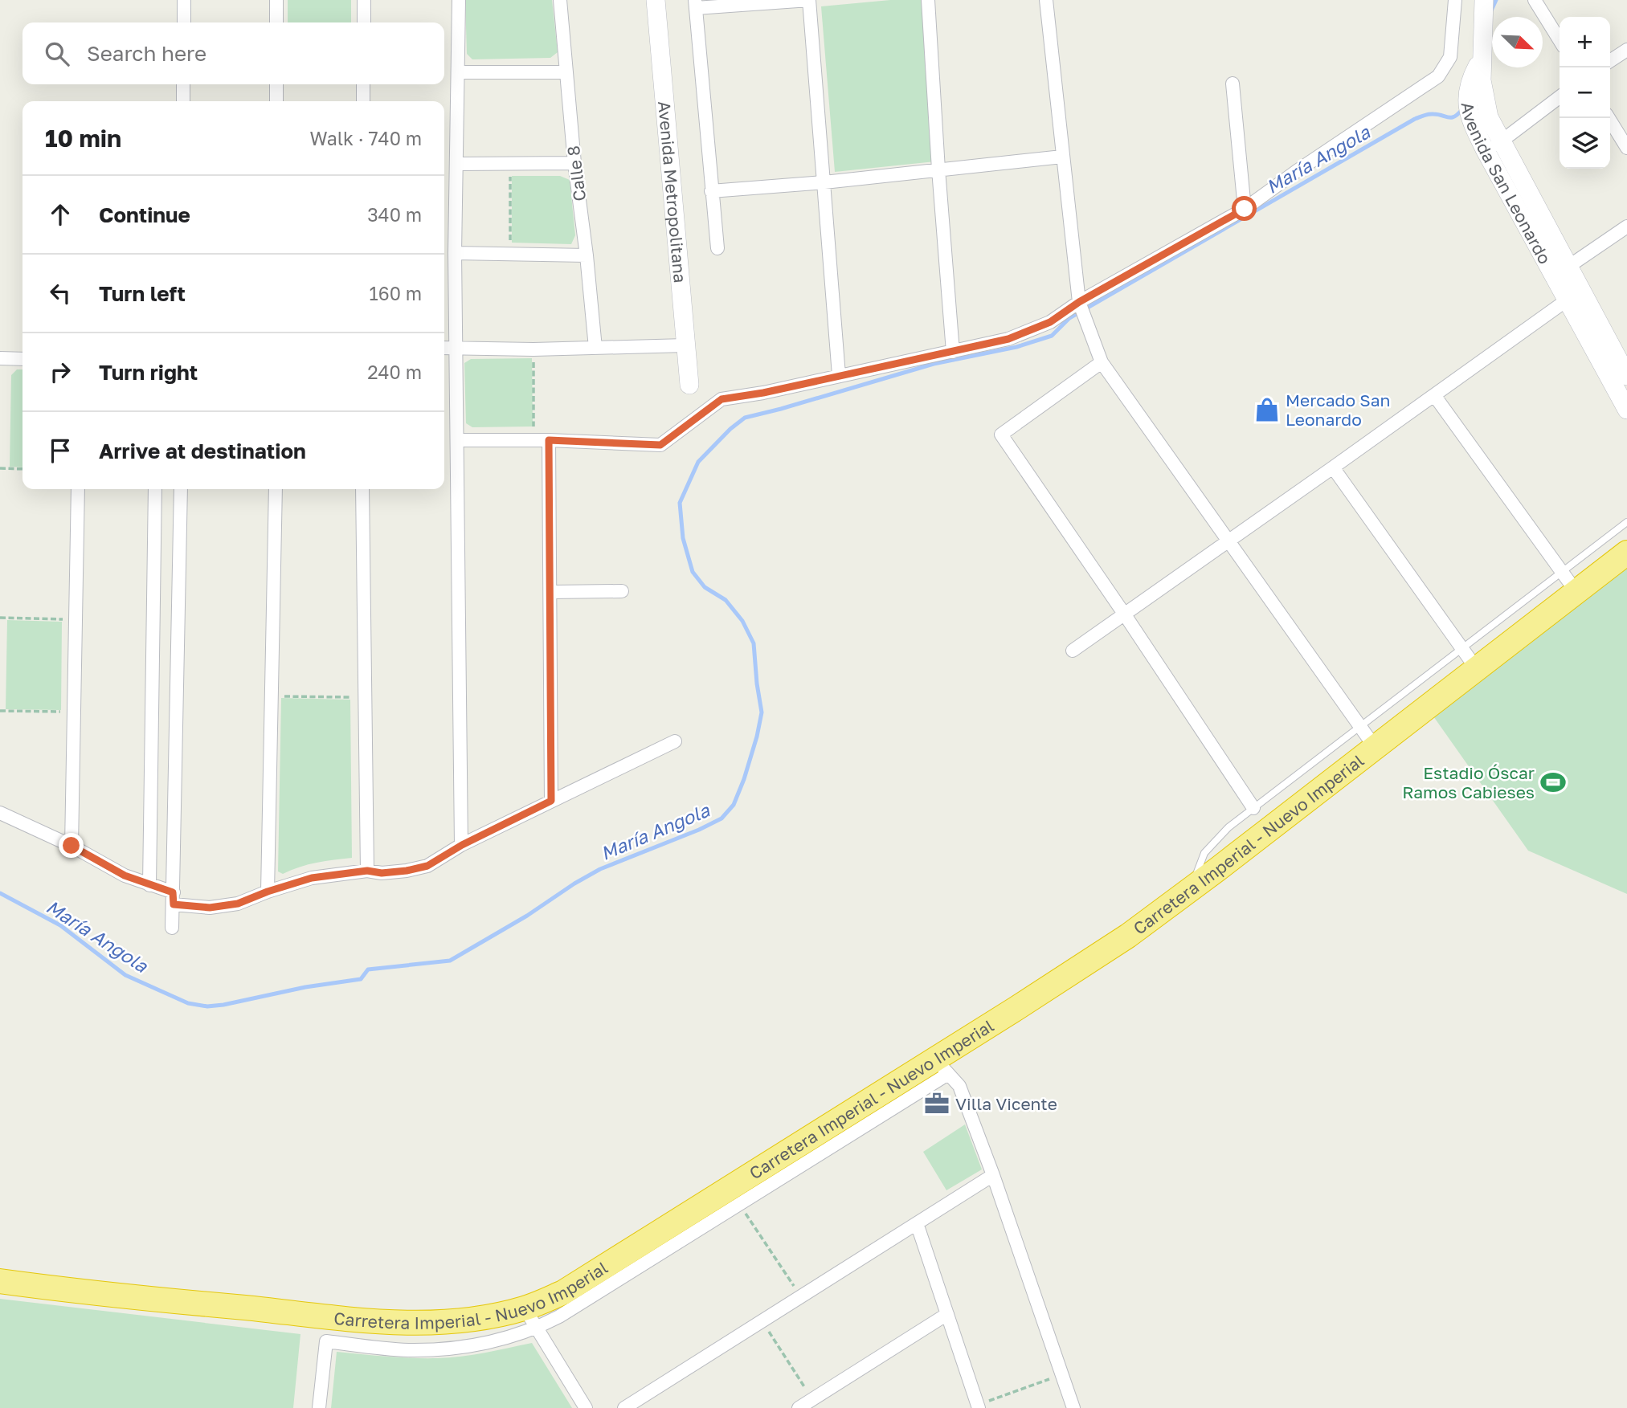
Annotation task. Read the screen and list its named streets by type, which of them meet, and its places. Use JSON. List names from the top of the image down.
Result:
{
  "streets": {
    "highway": ["Carretera Imperial - Nuevo Imperial"],
    "street": ["Calle 8", "Avenida San Leonardo", "Avenida Metropolitana"]
  },
  "water": ["María Angola"],
  "places": {
    "shop": ["Mercado San Leonardo"],
    "sports": ["Estadio Óscar Ramos Cabieses"],
    "office": ["Villa Vicente"]
  },
  "north": "bottom right",
  "page": {
    "map_buttons": ["+", "−"],
    "search": "Search here",
    "heading": ["10 min", "Walk · 740 m"],
    "list": [
      ["Continue", "340 m"],
      ["Turn left", "160 m"],
      ["Turn right", "240 m"],
      "Arrive at destination"
    ]
  }
}
